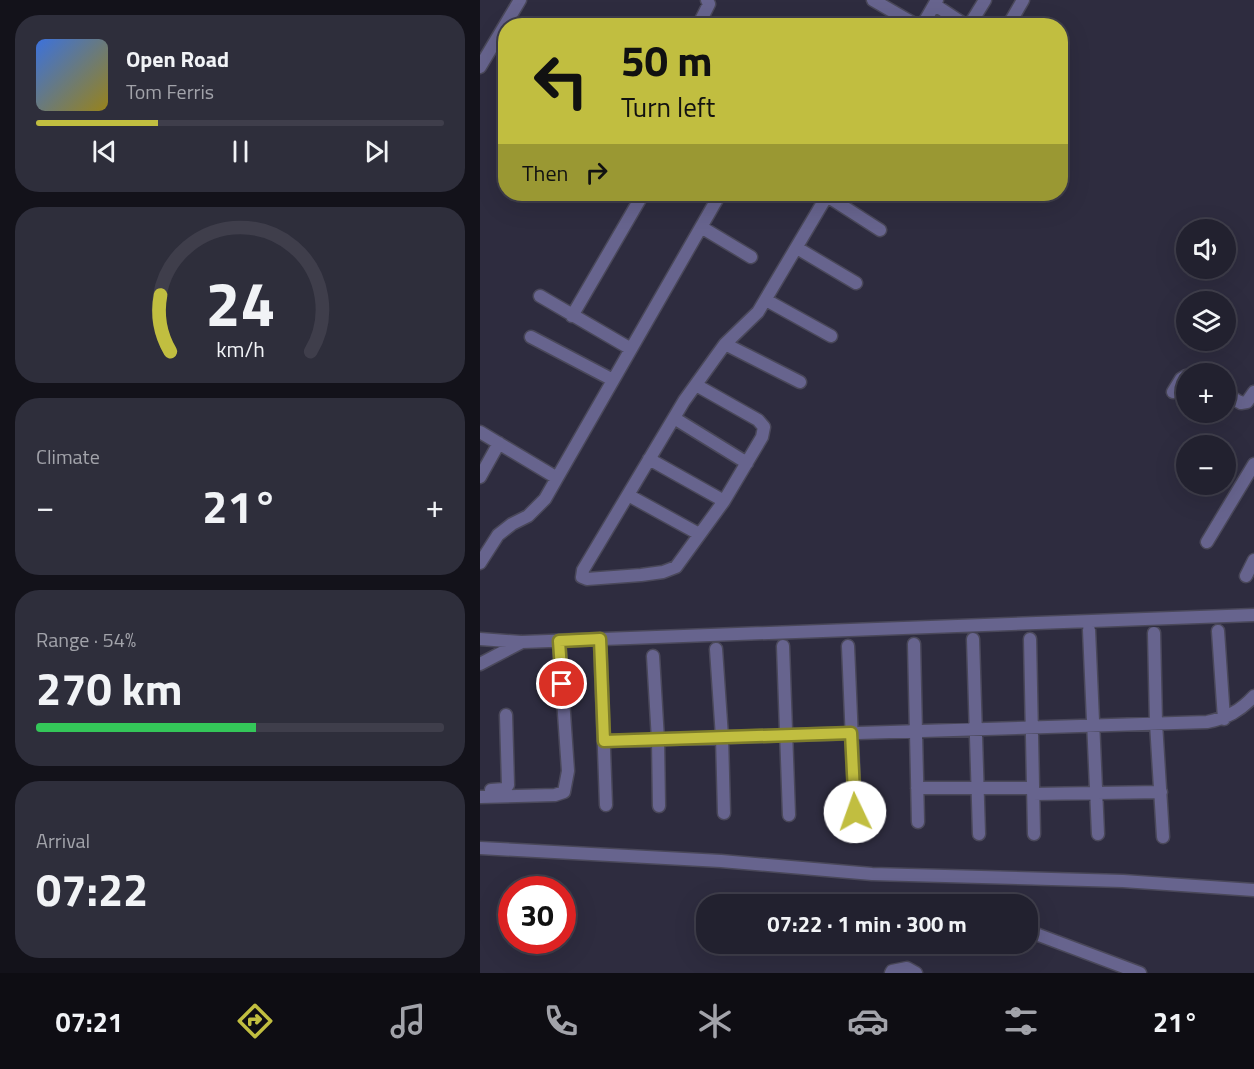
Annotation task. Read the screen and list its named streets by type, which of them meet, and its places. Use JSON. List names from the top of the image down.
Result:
{
  "page": {
    "turn": ["50 m", "Turn left"],
    "song": ["Open Road", "Tom Ferris"],
    "then": "Then",
    "map_buttons": ["+", "−"],
    "tile": [
      "Climate",
      ["Range · 54%", "270 km"],
      ["Arrival", "07:22"]
    ],
    "heat": ["−", "21°", "+"],
    "limit": "30",
    "trip": "07:22 · 1 min · 300 m",
    "tabs": ["07:21", "21°"],
    "gauge": ["24", "km/h"]
  }
}
